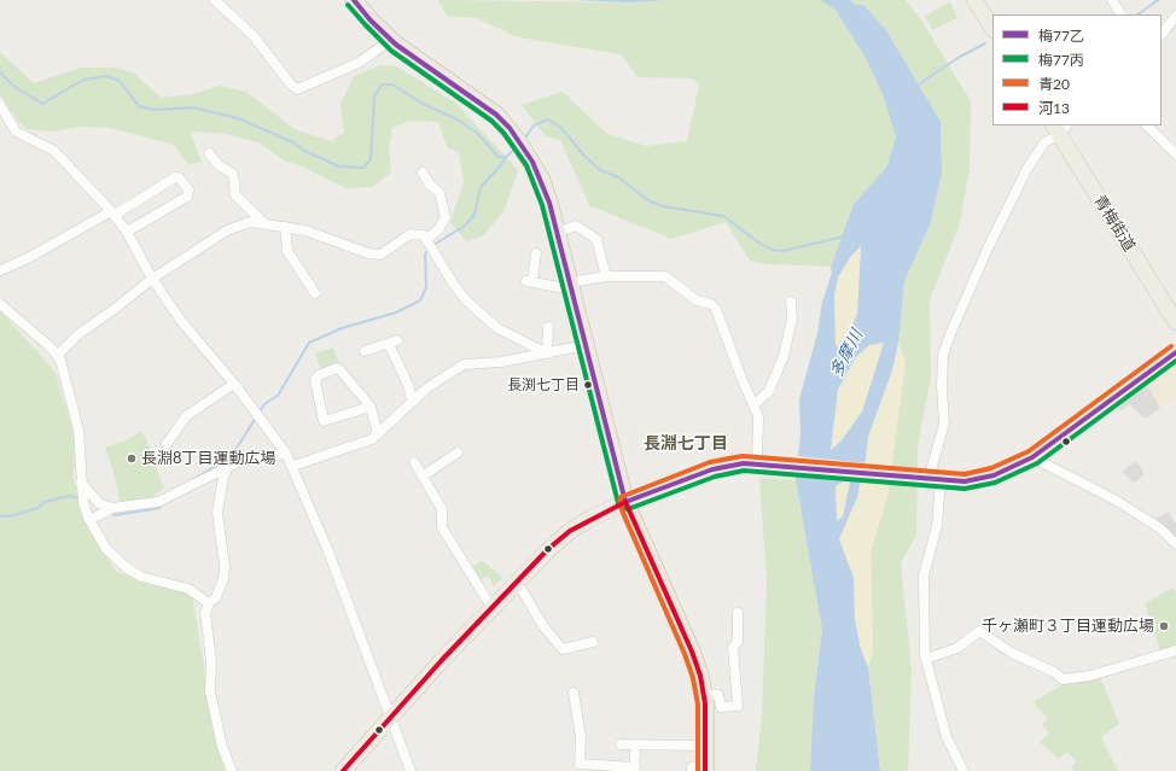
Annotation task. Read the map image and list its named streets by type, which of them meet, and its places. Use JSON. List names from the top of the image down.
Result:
{
  "streets": {
    "main road": ["青梅街道"]
  },
  "districts": ["長淵七丁目"],
  "water": ["多摩川"],
  "places": ["長渕七丁目", "長淵8丁目運動広場", "千ヶ瀬町３丁目運動広場"],
  "lines": [
    "transit line 梅77乙",
    "transit line 梅77丙",
    "transit line 青20",
    "transit line 河13"
  ],
  "legend": [
    "梅77乙",
    "梅77丙",
    "青20",
    "河13"
  ]
}
